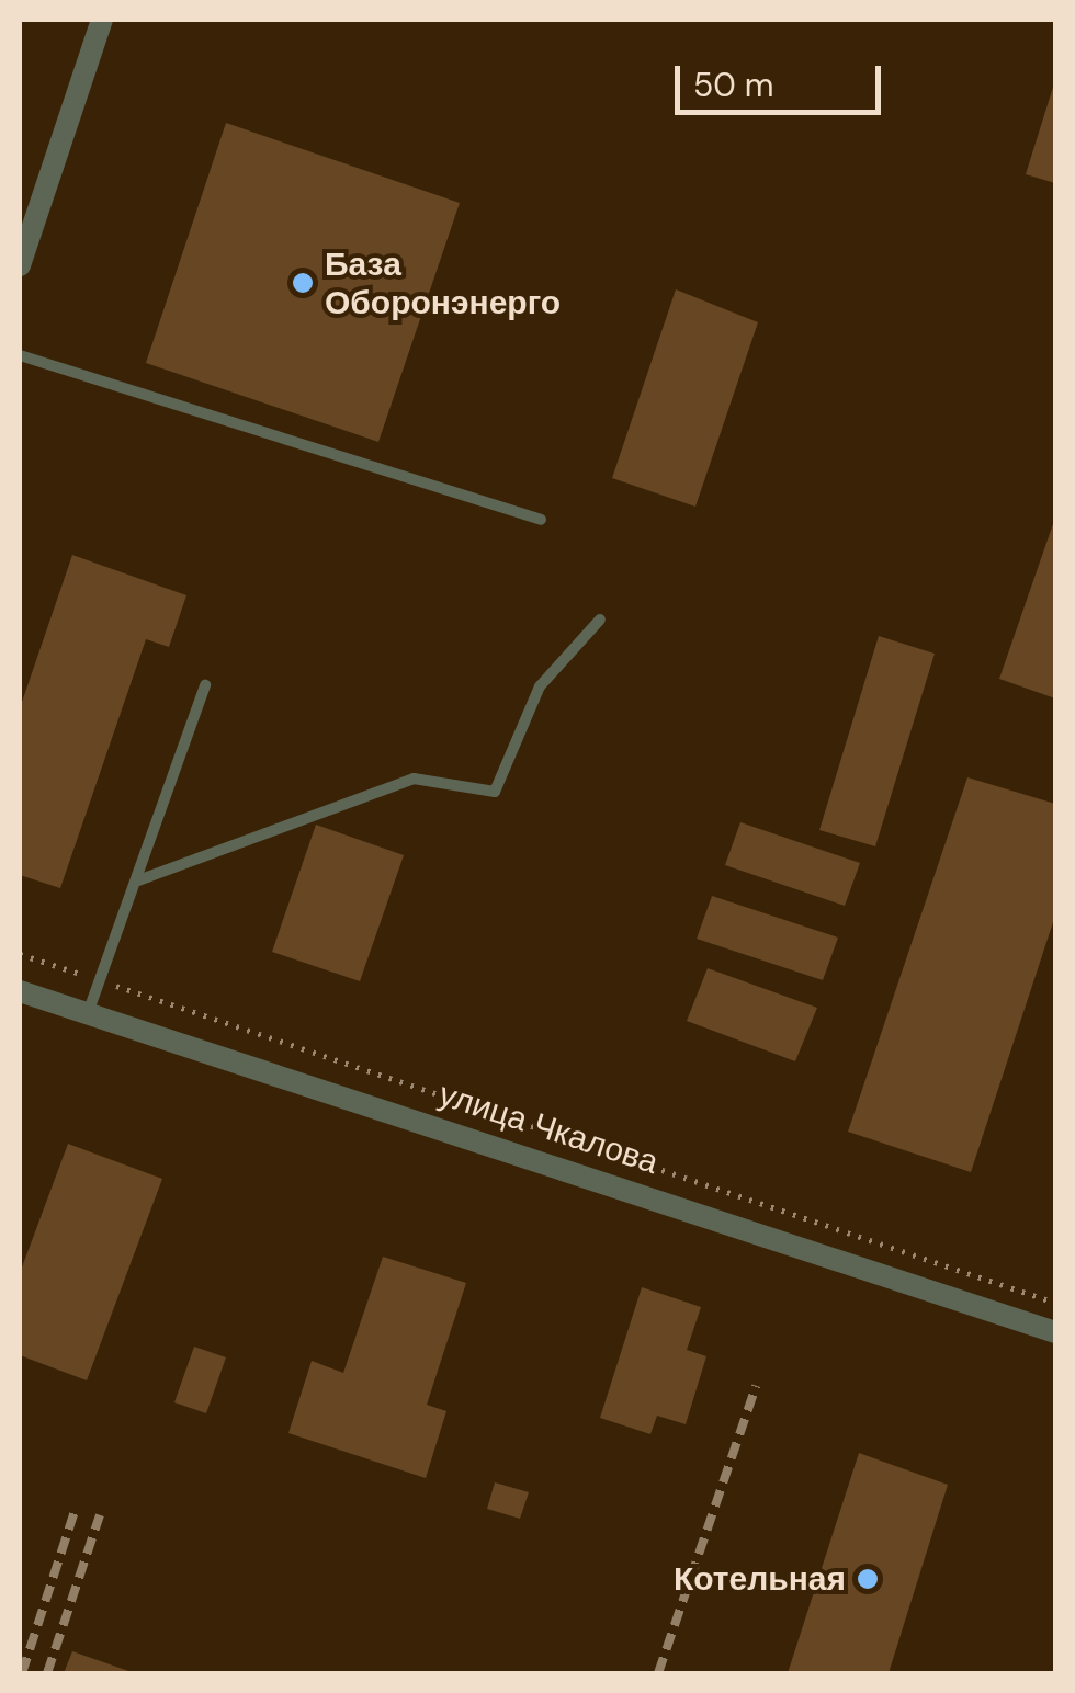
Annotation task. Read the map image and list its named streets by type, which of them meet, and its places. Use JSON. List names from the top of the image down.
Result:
{
  "streets": {
    "street": ["улица Чкалова"]
  },
  "places": ["База Оборонэнерго", "Котельная"],
  "scale_bar": "50 m"
}
